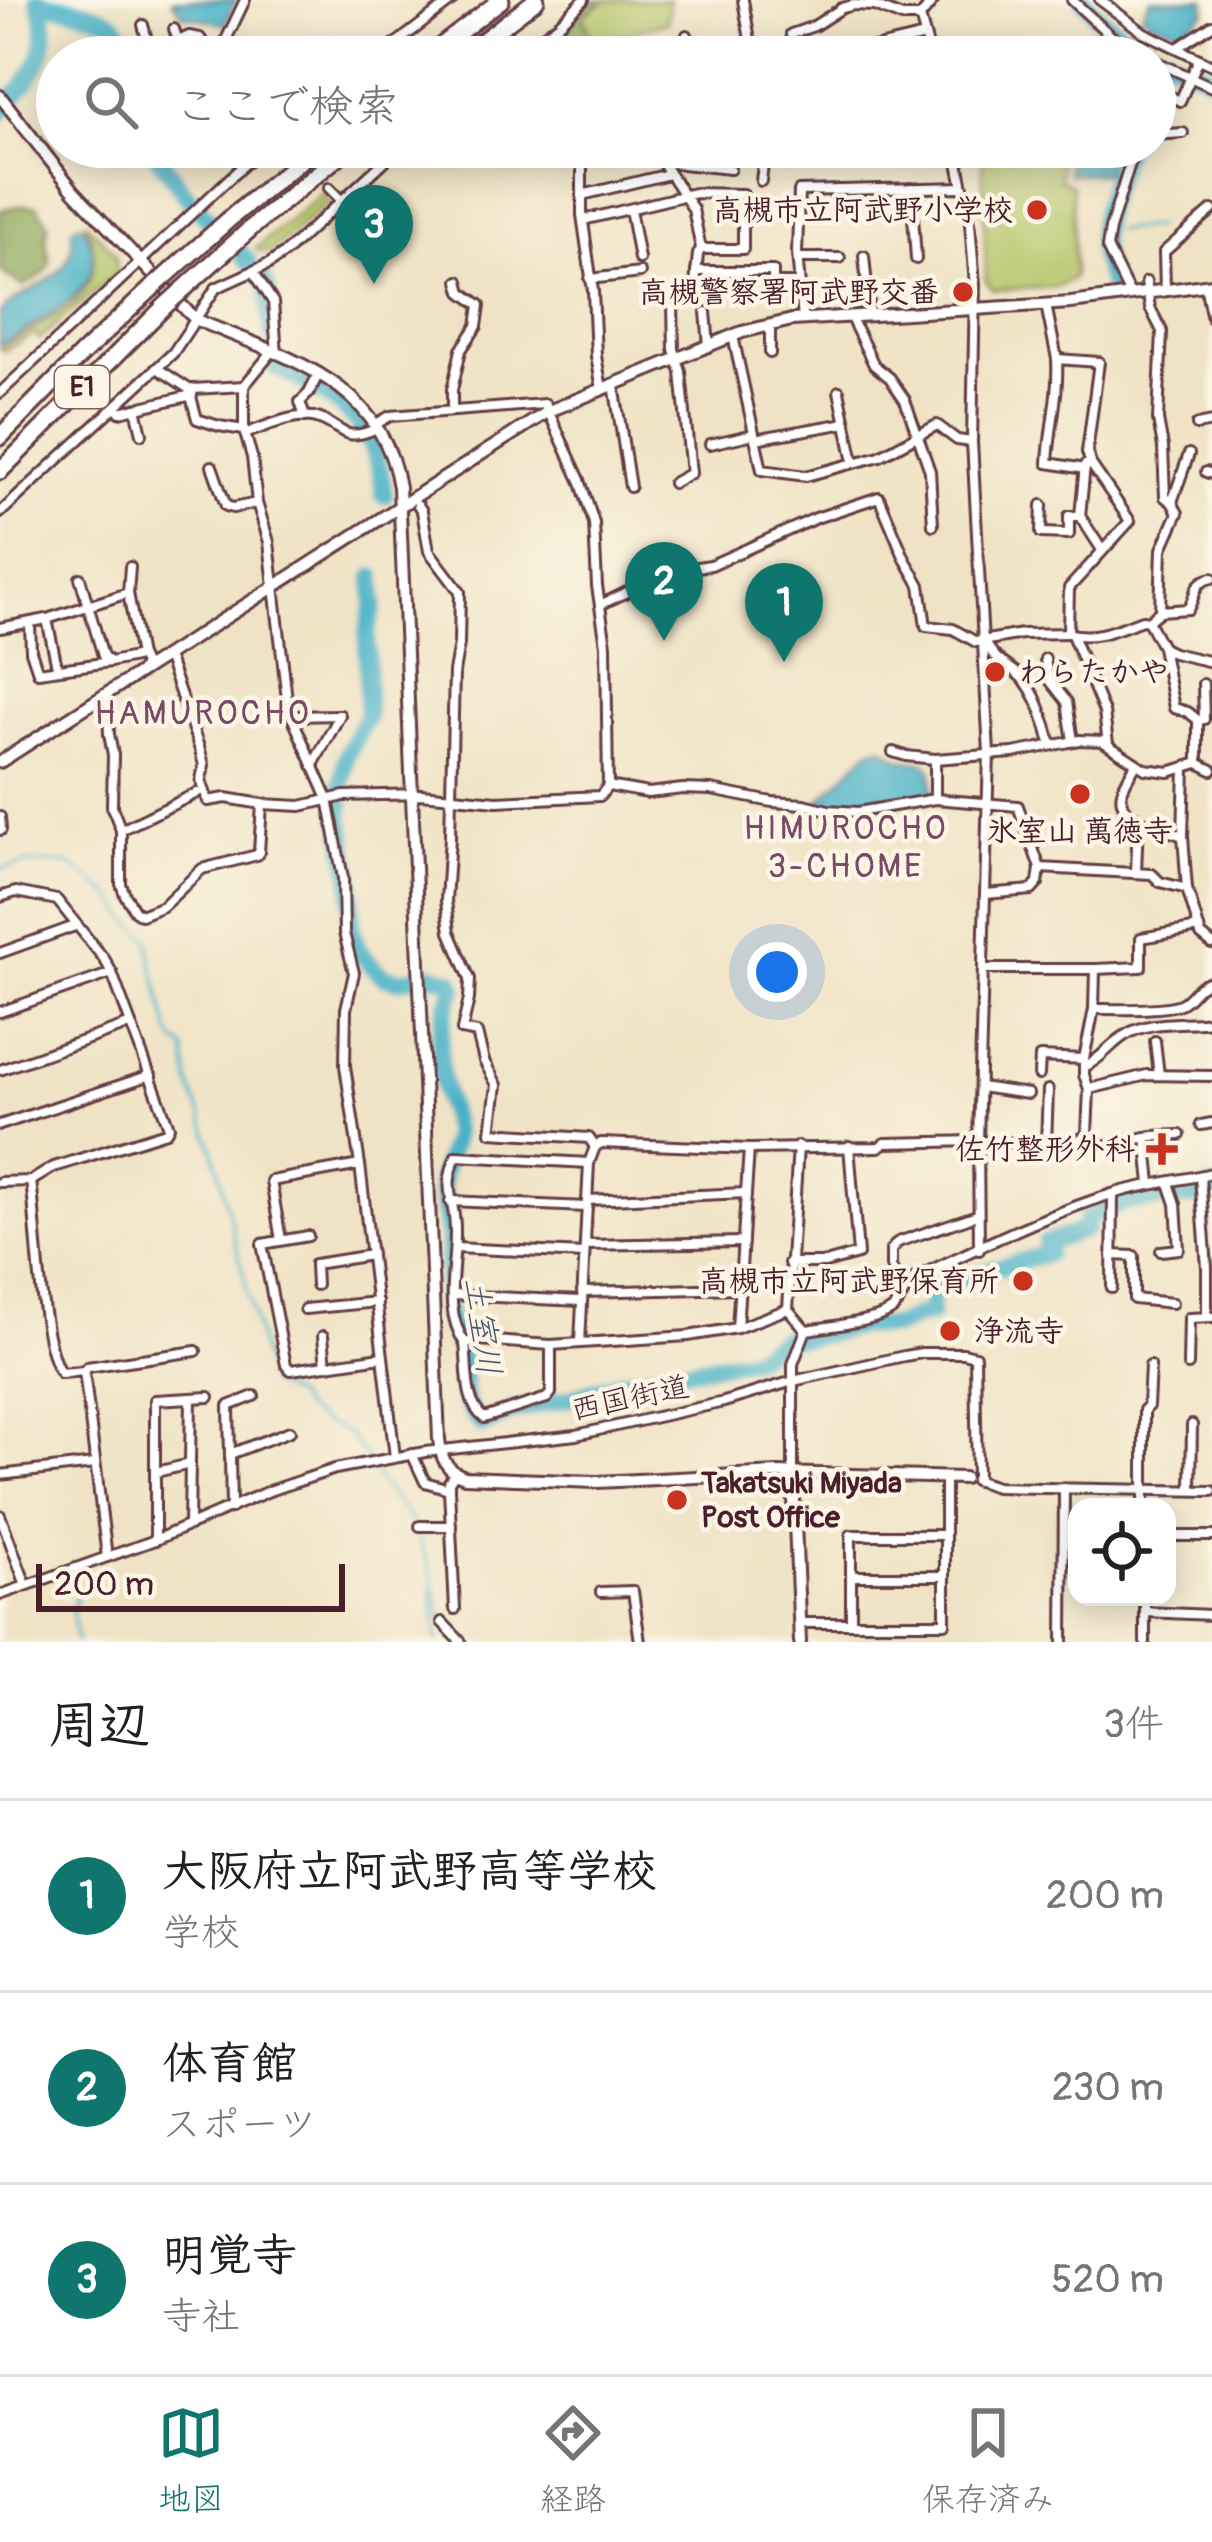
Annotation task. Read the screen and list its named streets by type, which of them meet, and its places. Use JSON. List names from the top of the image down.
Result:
{
  "streets": {
    "highway": ["E1"],
    "street": ["西国街道"]
  },
  "districts": ["HAMUROCHO", "HIMUROCHO 3-CHOME"],
  "water": ["土室川"],
  "places": {
    "other": [
      "高槻市立阿武野小学校",
      "高槻警察署阿武野交番",
      "わらたかや",
      "氷室山 萬徳寺",
      "高槻市立阿武野保育所",
      "浄流寺",
      "Takatsuki Miyada Post Office"
    ],
    "health": ["佐竹整形外科"]
  },
  "scale_bar": "200 m",
  "page": {
    "search": "ここで検索",
    "pins": ["3", "2", "1"],
    "scale": "200 m",
    "heading": ["周辺", "3件"],
    "list": [
      {
        "mark": "1",
        "name": "大阪府立阿武野高等学校",
        "note": "学校",
        "value": "200 m"
      },
      {
        "mark": "2",
        "name": "体育館",
        "note": "スポーツ",
        "value": "230 m"
      },
      {
        "mark": "3",
        "name": "明覚寺",
        "note": "寺社",
        "value": "520 m"
      }
    ],
    "nav": ["地図", "経路", "保存済み"]
  }
}
